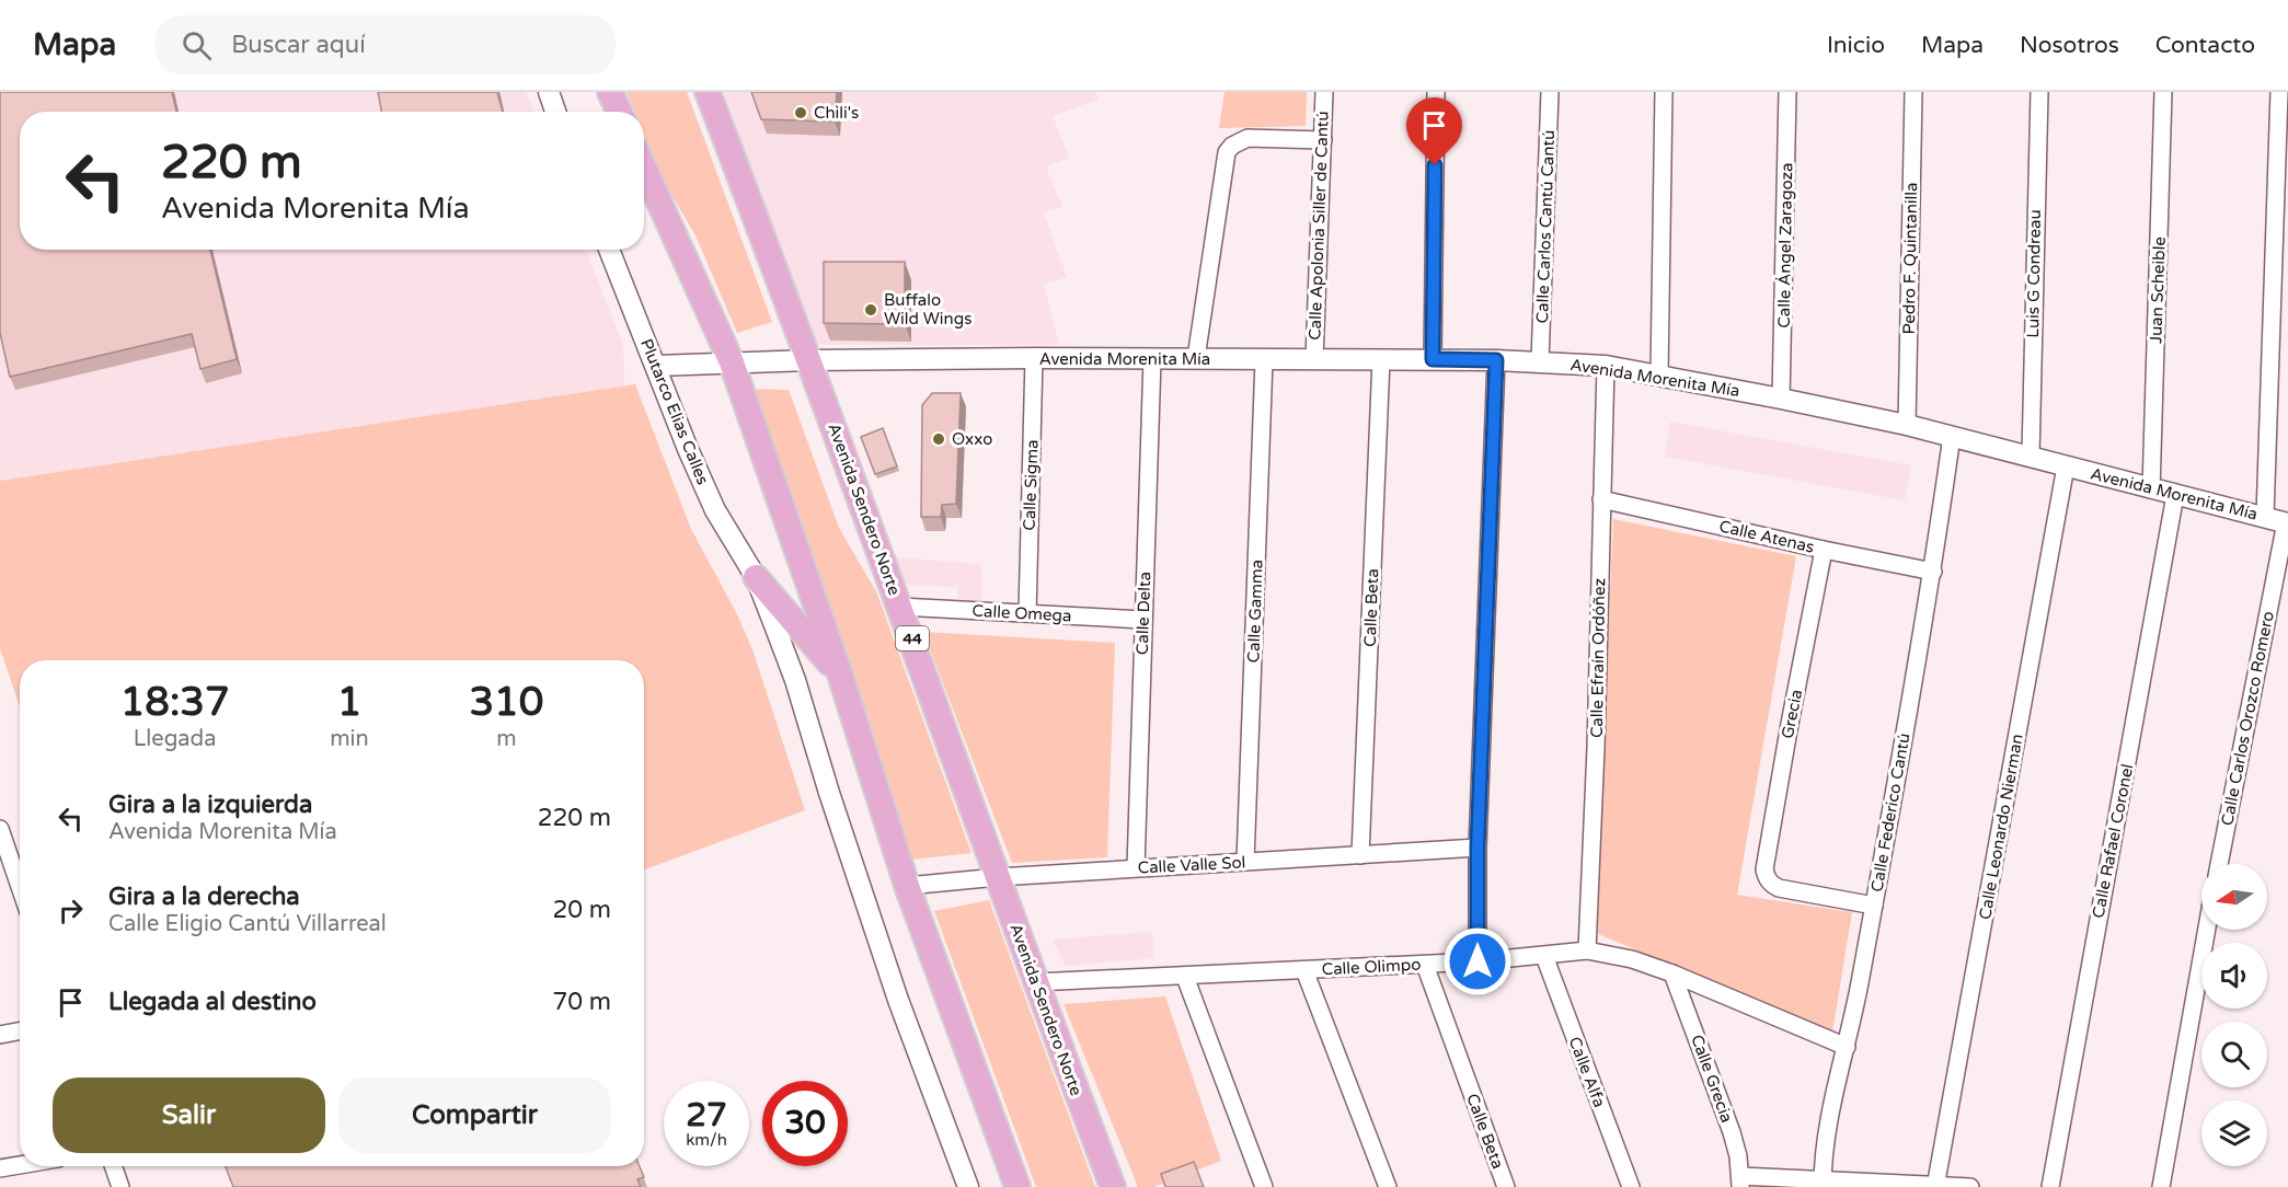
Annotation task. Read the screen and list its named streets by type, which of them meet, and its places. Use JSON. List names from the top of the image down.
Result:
{
  "streets": {
    "main road": ["Avenida Sendero Norte", "44"],
    "street": [
      "Calle Apolonia Siller de Cantú",
      "Calle Carlos Cantú Cantú",
      "Calle Ángel Zaragoza",
      "Pedro F. Quintanilla",
      "Luis G Condreau",
      "Juan Scheible",
      "Avenida Morenita Mía",
      "Plutarco Elias Calles",
      "Calle Sigma",
      "Calle Atenas",
      "Calle Beta",
      "Calle Gamma",
      "Calle Omega",
      "Calle Delta",
      "Calle Efraín Ordóñez",
      "Grecia",
      "Calle Carlos Orozco Romero",
      "Calle Federico Cantú",
      "Calle Leonardo Nierman",
      "Calle Rafael Coronel",
      "Calle Valle Sol",
      "Calle Olimpo",
      "Calle Alfa",
      "Calle Grecia"
    ]
  },
  "crossings": [
    ["Calle Apolonia Siller de Cantú", "Avenida Morenita Mía"],
    ["Calle Carlos Cantú Cantú", "Avenida Morenita Mía"],
    ["Calle Ángel Zaragoza", "Avenida Morenita Mía"],
    ["Pedro F. Quintanilla", "Avenida Morenita Mía"],
    ["Luis G Condreau", "Avenida Morenita Mía"],
    ["Juan Scheible", "Avenida Morenita Mía"],
    ["Avenida Morenita Mía", "Plutarco Elias Calles"],
    ["Avenida Morenita Mía", "Calle Sigma"],
    ["Avenida Morenita Mía", "Avenida Sendero Norte"],
    ["Avenida Morenita Mía", "Calle Beta"],
    ["Avenida Morenita Mía", "Calle Gamma"],
    ["Avenida Morenita Mía", "Calle Delta"],
    ["Avenida Morenita Mía", "Calle Efraín Ordóñez"],
    ["Avenida Morenita Mía", "Calle Carlos Orozco Romero"],
    ["Avenida Morenita Mía", "Calle Federico Cantú"],
    ["Avenida Morenita Mía", "Calle Leonardo Nierman"],
    ["Avenida Morenita Mía", "Calle Rafael Coronel"],
    ["Calle Sigma", "Calle Omega"],
    ["Avenida Sendero Norte", "Calle Omega"],
    ["Avenida Sendero Norte", "Calle Valle Sol"],
    ["Avenida Sendero Norte", "Calle Olimpo"],
    ["Calle Atenas", "Calle Efraín Ordóñez"],
    ["Calle Atenas", "Grecia"],
    ["Calle Atenas", "Calle Federico Cantú"],
    ["Calle Beta", "Calle Valle Sol"],
    ["Calle Beta", "Calle Olimpo"],
    ["Calle Gamma", "Calle Valle Sol"],
    ["Calle Omega", "Calle Delta"],
    ["Calle Delta", "Calle Valle Sol"],
    ["Calle Efraín Ordóñez", "Calle Olimpo"],
    ["Grecia", "Calle Federico Cantú"],
    ["Calle Federico Cantú", "Calle Olimpo"],
    ["Calle Olimpo", "Calle Alfa"],
    ["Calle Olimpo", "Calle Grecia"]
  ],
  "places": ["Chili's", "Buffalo Wild Wings", "Oxxo"],
  "north": "left",
  "page": {
    "header": "Mapa",
    "search": "Buscar aquí",
    "nav": [
      "Inicio",
      "Mapa",
      "Nosotros",
      "Contacto"
    ],
    "turn": ["220 m", "Avenida Morenita Mía"],
    "eta": [
      "18:37",
      "Llegada",
      "1",
      "min",
      "310",
      "m"
    ],
    "list": [
      {
        "name": "Gira a la izquierda",
        "note": "Avenida Morenita Mía",
        "value": "220 m"
      },
      {
        "name": "Gira a la derecha",
        "note": "Calle Eligio Cantú Villarreal",
        "value": "20 m"
      },
      {
        "name": "Llegada al destino",
        "value": "70 m"
      }
    ],
    "buttons": ["Salir", "Compartir"],
    "speed": "27 km/h",
    "limit": "30"
  }
}
